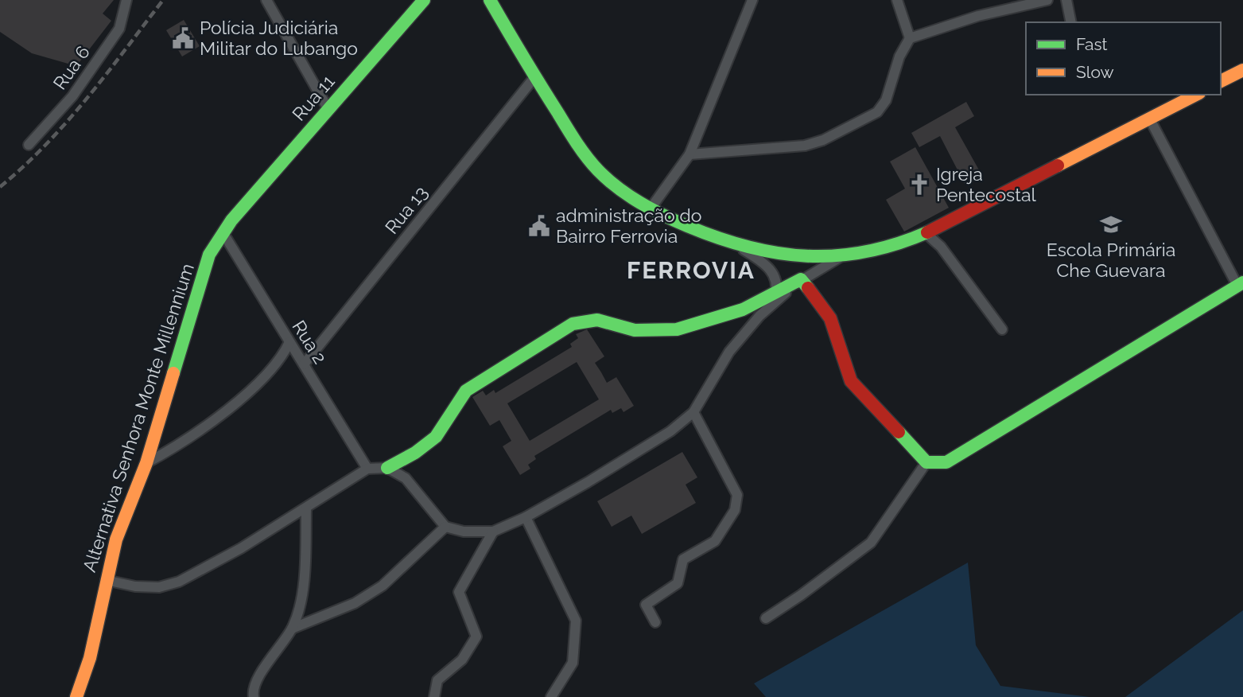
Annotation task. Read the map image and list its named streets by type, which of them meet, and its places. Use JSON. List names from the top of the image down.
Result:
{
  "streets": {
    "street": [
      "Rua 6",
      "Rua 11",
      "Rua 13",
      "Rua 2",
      "Alternativa Senhora Monte Millennium"
    ]
  },
  "crossings": [
    ["Rua 11", "Alternativa Senhora Monte Millennium"],
    ["Rua 13", "Rua 2"],
    ["Rua 2", "Alternativa Senhora Monte Millennium"]
  ],
  "districts": ["FERROVIA"],
  "places": {
    "public building": ["Polícia Judiciária Militar do Lubango", "administração do Bairro Ferrovia"],
    "church": ["Igreja Pentecostal"],
    "school or university": ["Escola Primária Che Guevara"]
  },
  "legend": ["Fast", "Slow"]
}
